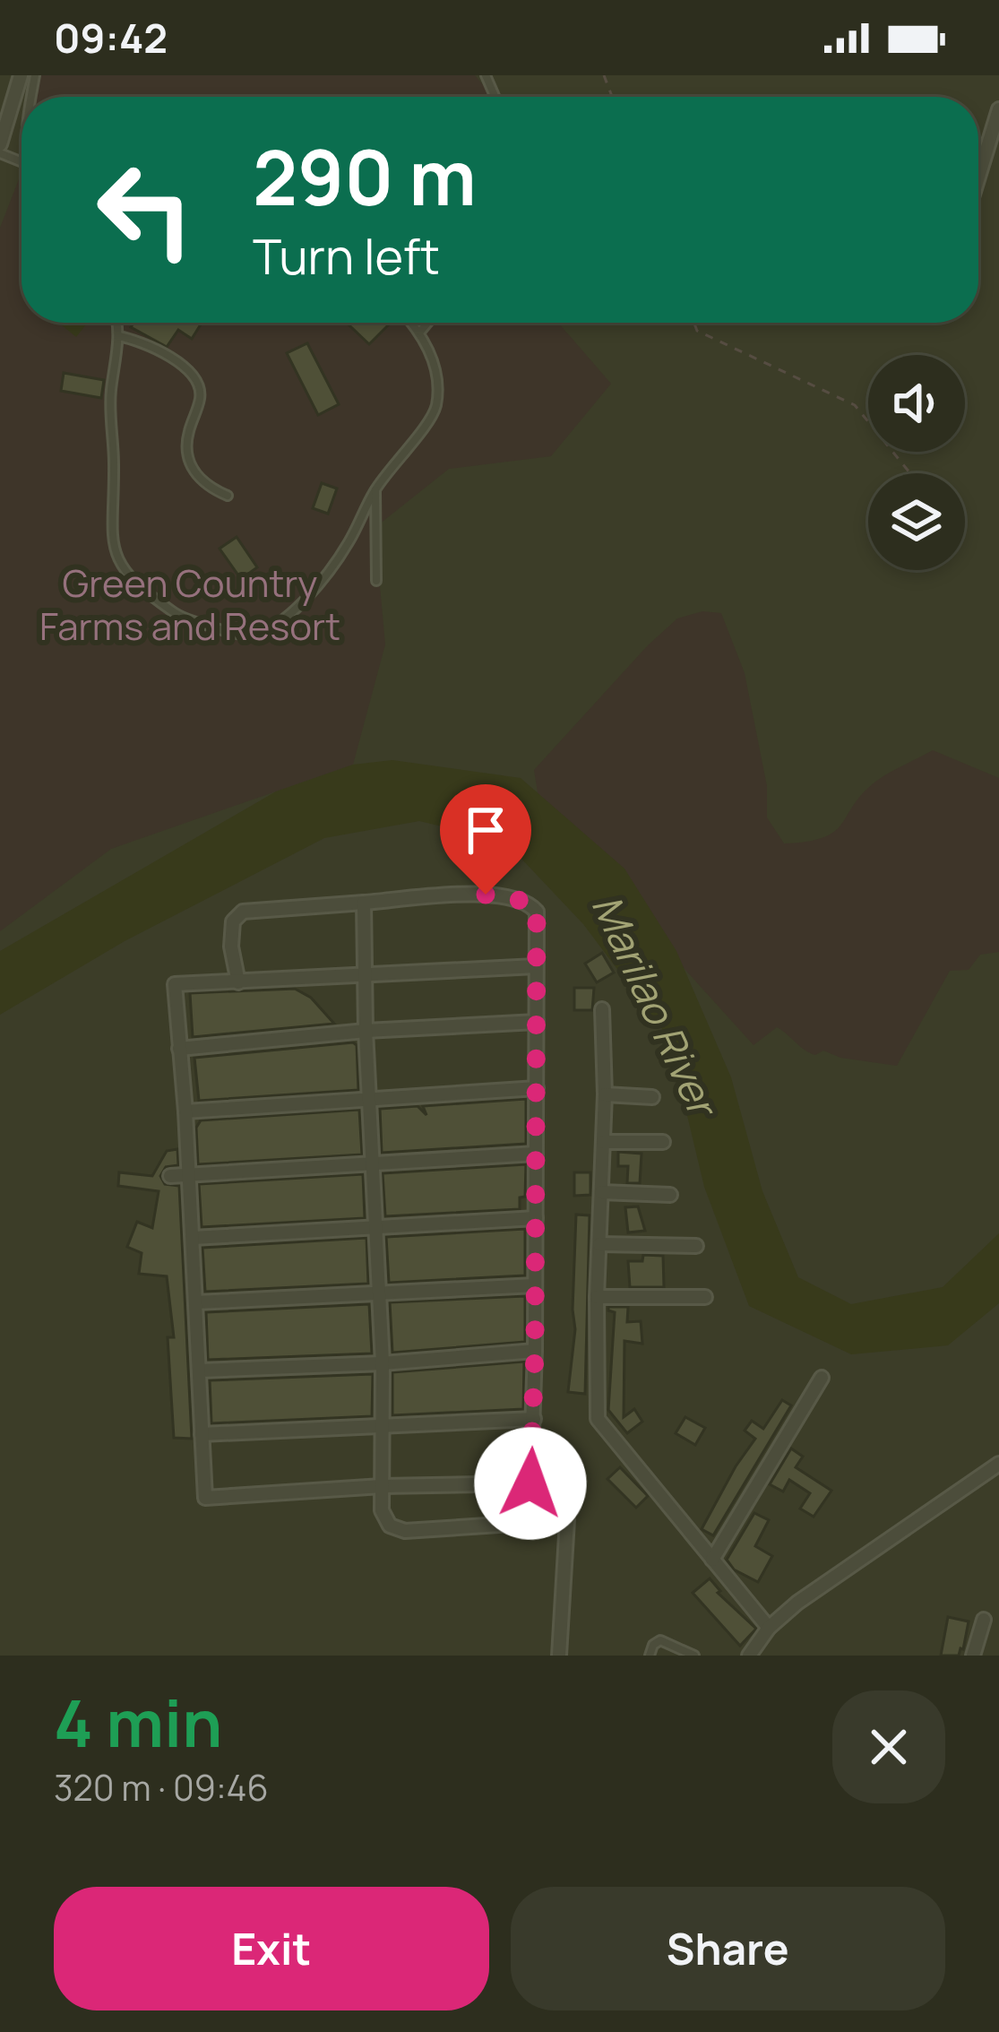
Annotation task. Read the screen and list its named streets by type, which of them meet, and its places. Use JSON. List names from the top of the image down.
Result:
{
  "water": ["Marilao River"],
  "parks": ["Green Country Farms and Resort"],
  "page": {
    "status": "09:42",
    "turn": ["290 m", "Turn left"],
    "heading": ["4 min", "320 m · 09:46"],
    "buttons": ["Exit", "Share"]
  }
}
